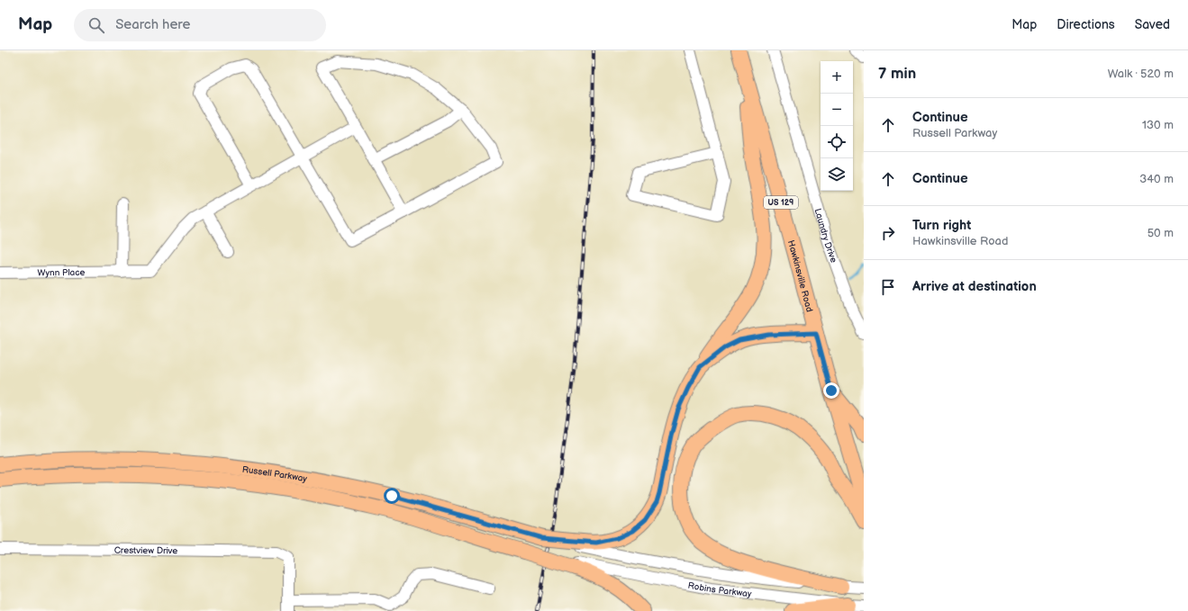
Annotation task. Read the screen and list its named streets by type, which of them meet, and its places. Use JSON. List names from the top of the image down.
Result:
{
  "streets": {
    "main road": ["US 129", "Hawkinsville Road", "Russell Parkway"],
    "street": [
      "Laundry Drive",
      "Wynn Place",
      "Crestview Drive",
      "Robins Parkway"
    ]
  },
  "crossings": [
    ["Hawkinsville Road", "Russell Parkway"],
    ["Russell Parkway", "Robins Parkway"]
  ],
  "page": {
    "header": "Map",
    "search": "Search here",
    "nav": ["Map", "Directions", "Saved"],
    "heading": ["7 min", "Walk · 520 m"],
    "map_buttons": ["+", "−"],
    "list": [
      ["Continue", "Russell Parkway", "130 m"],
      ["Continue", "340 m"],
      ["Turn right", "Hawkinsville Road", "50 m"],
      "Arrive at destination"
    ]
  }
}
